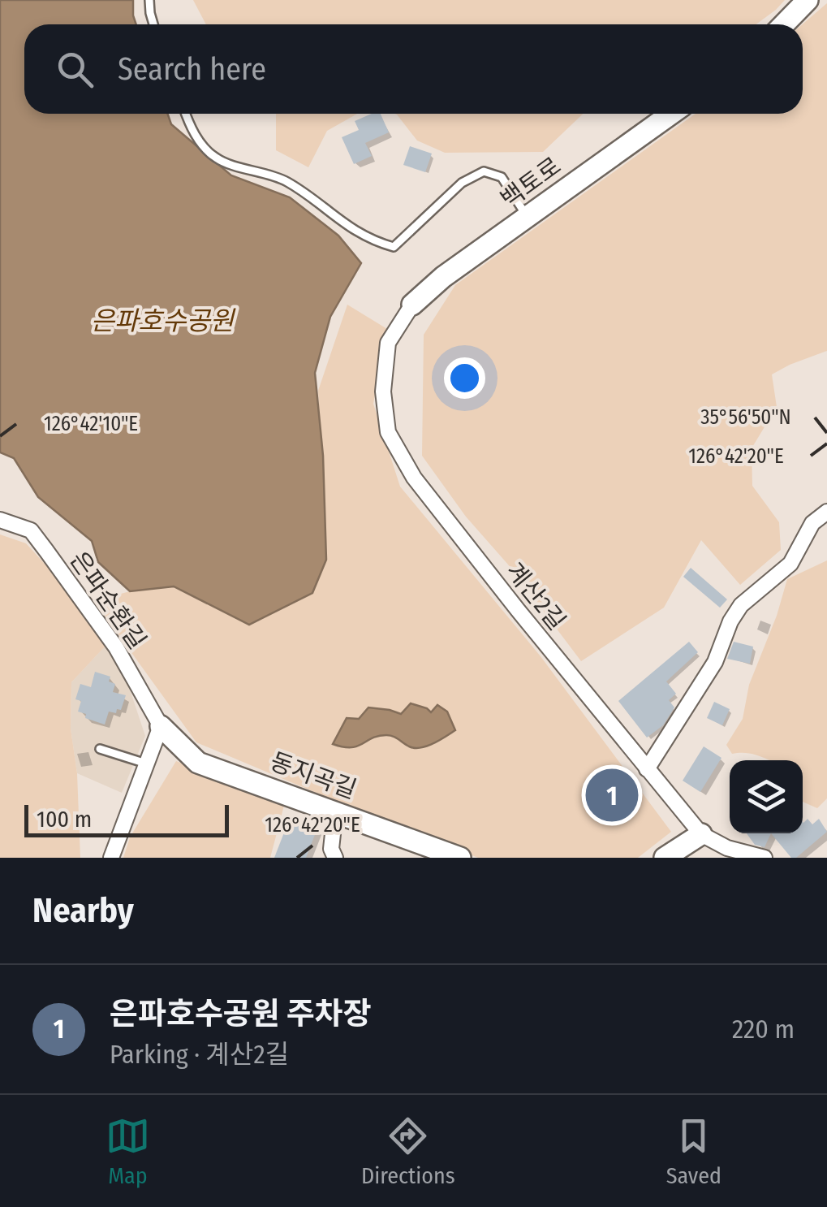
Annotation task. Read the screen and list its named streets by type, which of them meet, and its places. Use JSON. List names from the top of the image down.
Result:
{
  "streets": {
    "street": [
      "백토로",
      "계산2길",
      "은파순환길",
      "동지곡길"
    ]
  },
  "crossings": [
    ["백토로", "계산2길"],
    ["은파순환길", "동지곡길"]
  ],
  "water": ["은파호수공원"],
  "scale_bar": "100 m",
  "page": {
    "search": "Search here",
    "pins": "1",
    "scale": "100 m",
    "heading": "Nearby",
    "list": [
      {
        "mark": "1",
        "name": "은파호수공원 주차장",
        "note": "Parking · 계산2길",
        "value": "220 m"
      }
    ],
    "nav": ["Map", "Directions", "Saved"]
  },
  "coordinates": ["35°56'50\"N", "126°42'10\"E", "126°42'20\"E"]
}
